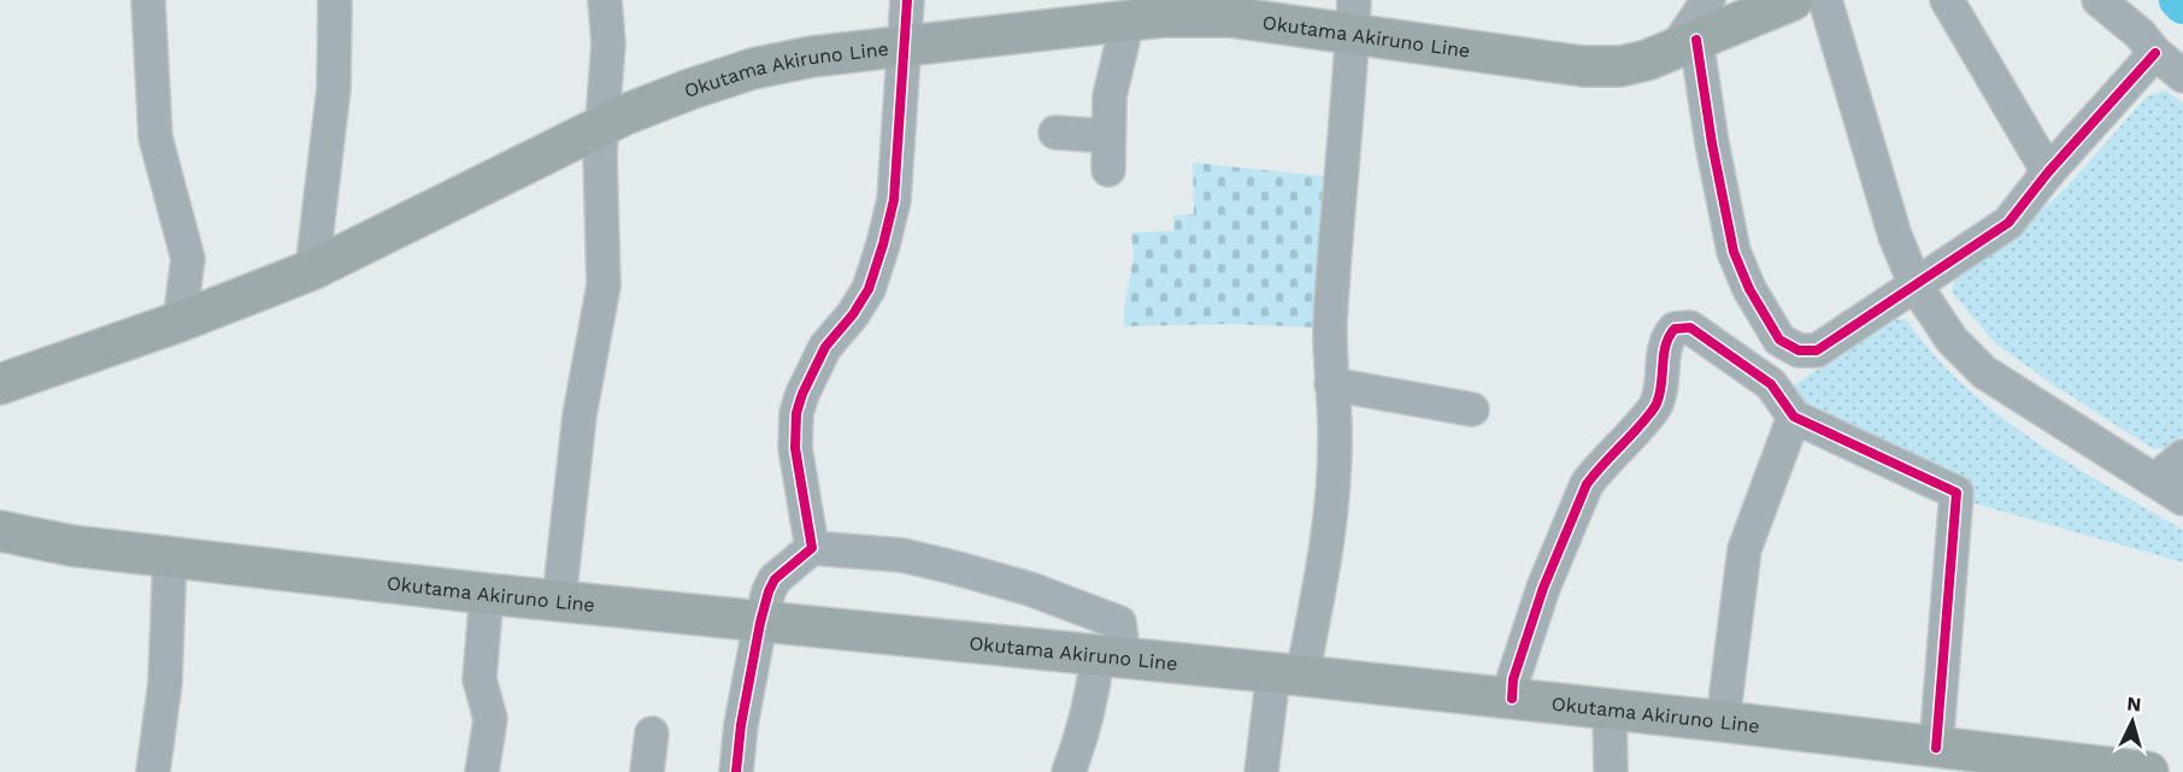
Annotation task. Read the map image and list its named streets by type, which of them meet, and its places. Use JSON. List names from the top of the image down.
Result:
{
  "streets": {
    "main road": ["Okutama Akiruno Line"]
  },
  "north": "top"
}
